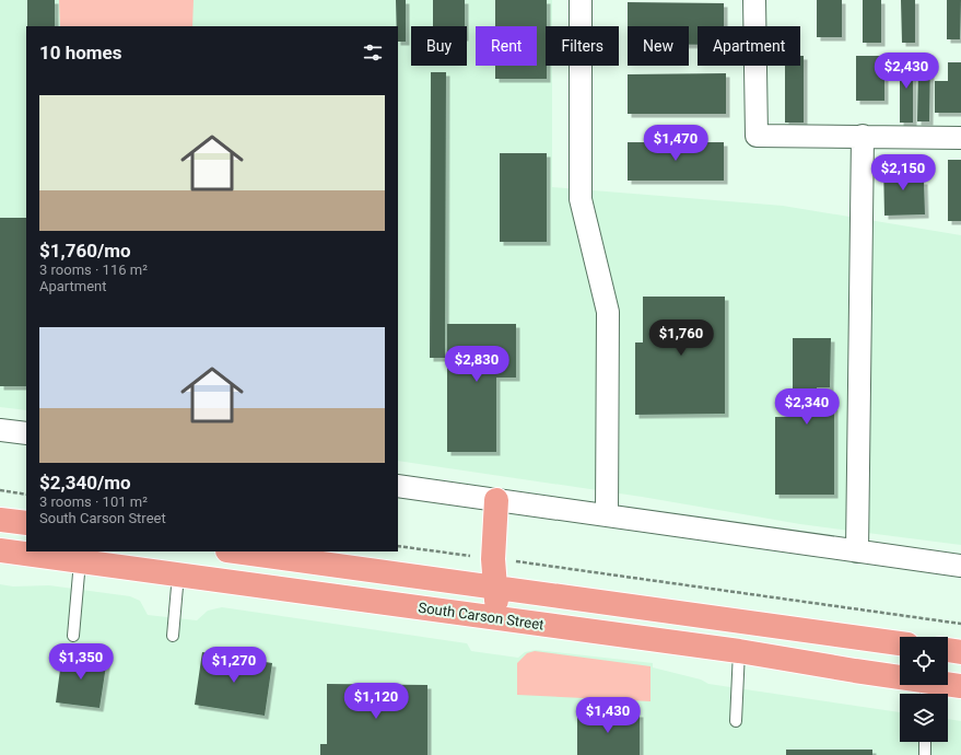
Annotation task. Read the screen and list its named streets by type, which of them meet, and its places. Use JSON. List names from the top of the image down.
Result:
{
  "streets": {
    "main road": ["South Carson Street"]
  },
  "page": {
    "chip": [
      "Buy",
      "Rent",
      "Filters",
      "New",
      "Apartment"
    ],
    "heading": "10 homes",
    "price": [
      "$2,430",
      "$1,470",
      "$2,150",
      "$1,760",
      "$2,830",
      "$2,340",
      "$1,350",
      "$1,270",
      "$1,120",
      "$1,430"
    ],
    "list": [
      {
        "name": "$1,760/mo",
        "note": "3 rooms · 116 m² · Apartment"
      },
      {
        "name": "$2,340/mo",
        "note": "3 rooms · 101 m² · South Carson Street"
      }
    ]
  }
}
